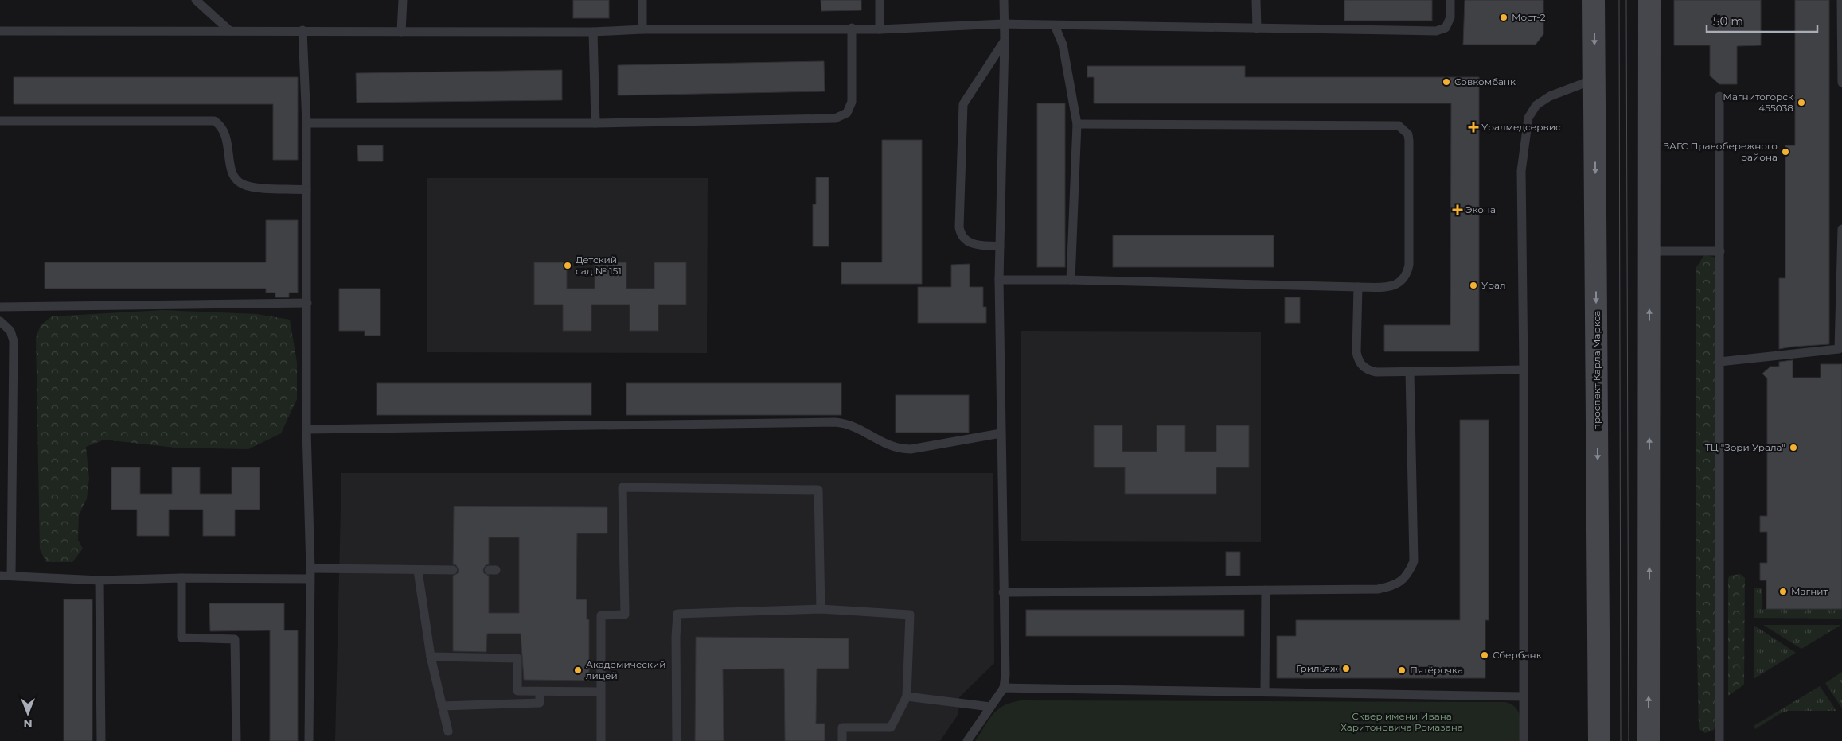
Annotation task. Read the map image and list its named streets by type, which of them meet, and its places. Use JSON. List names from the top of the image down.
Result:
{
  "streets": {
    "main road": ["проспект Карла Маркса"]
  },
  "parks": ["Сквер имени Ивана Харитоновича Ромазана"],
  "places": {
    "other": [
      "Мост-2",
      "Совкомбанк",
      "Магнитогорск 455038",
      "ЗАГС Правобережного района",
      "Детский сад № 151",
      "Урал",
      "ТЦ \"Зори Урала\"",
      "Магнит",
      "Сбербанк",
      "Грильяж",
      "Академический лицей",
      "Пятёрочка"
    ],
    "health": ["Уралмедсервис", "Экона"]
  },
  "scale_bar": "50 m",
  "north": "bottom"
}
